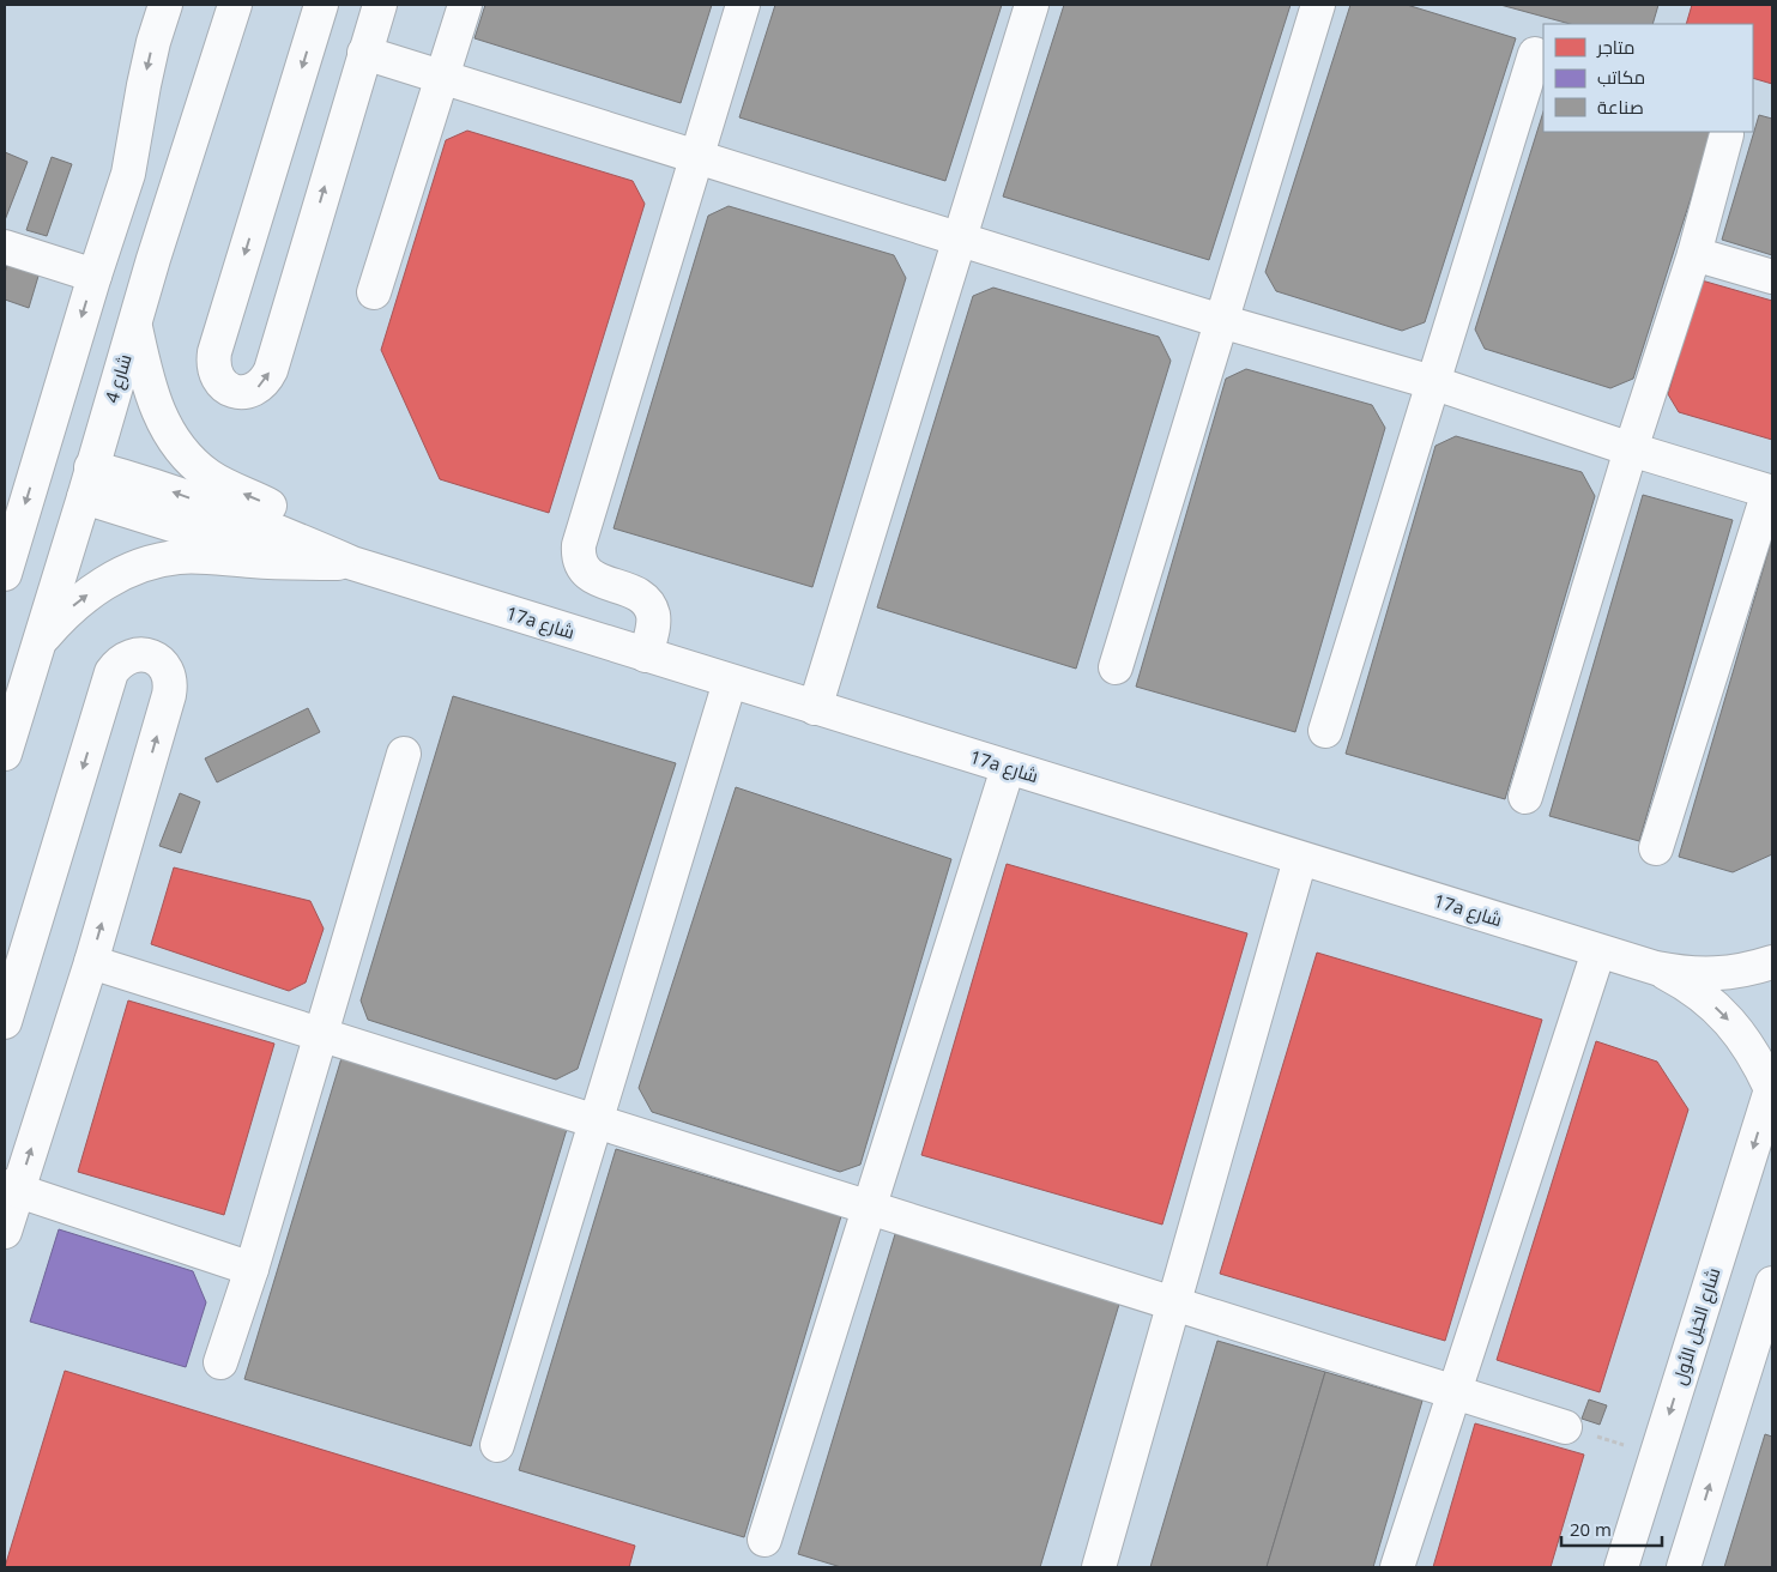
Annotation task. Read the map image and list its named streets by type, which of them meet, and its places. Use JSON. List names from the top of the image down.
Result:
{
  "streets": {
    "street": ["شارع 4", "17a شارع", "شارع الخيل الأول"]
  },
  "crossings": [
    ["شارع 4", "17a شارع"],
    ["17a شارع", "شارع الخيل الأول"]
  ],
  "legend": ["متاجر", "مكاتب", "صناعة"],
  "scale_bar": "20 m"
}
